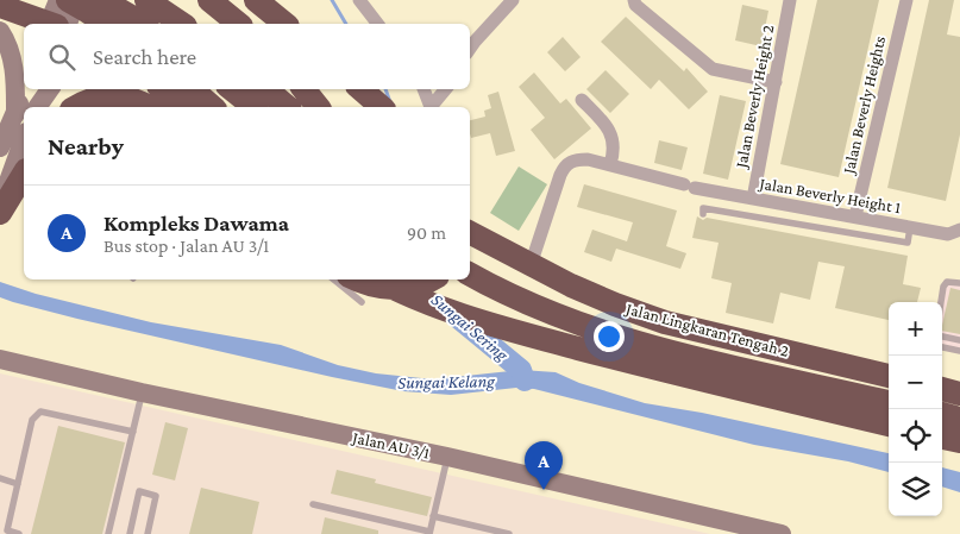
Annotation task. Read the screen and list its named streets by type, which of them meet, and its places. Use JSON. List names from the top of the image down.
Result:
{
  "streets": {
    "highway": ["Jalan Lingkaran Tengah 2"],
    "main road": ["Jalan AU 3/1"],
    "street": ["Jalan Beverly Height 2", "Jalan Beverly Heights", "Jalan Beverly Height 1"]
  },
  "crossings": [
    ["Jalan Beverly Height 2", "Jalan Beverly Height 1"],
    ["Jalan Beverly Heights", "Jalan Beverly Height 1"],
    ["Jalan Beverly Height 1", "Jalan Lingkaran Tengah 2"]
  ],
  "water": ["Sungai Sering", "Sungai Kelang"],
  "page": {
    "search": "Search here",
    "heading": "Nearby",
    "list": [
      {
        "mark": "A",
        "name": "Kompleks Dawama",
        "note": "Bus stop · Jalan AU 3/1",
        "value": "90 m"
      }
    ],
    "map_buttons": ["+", "−"],
    "pins": "A"
  }
}
